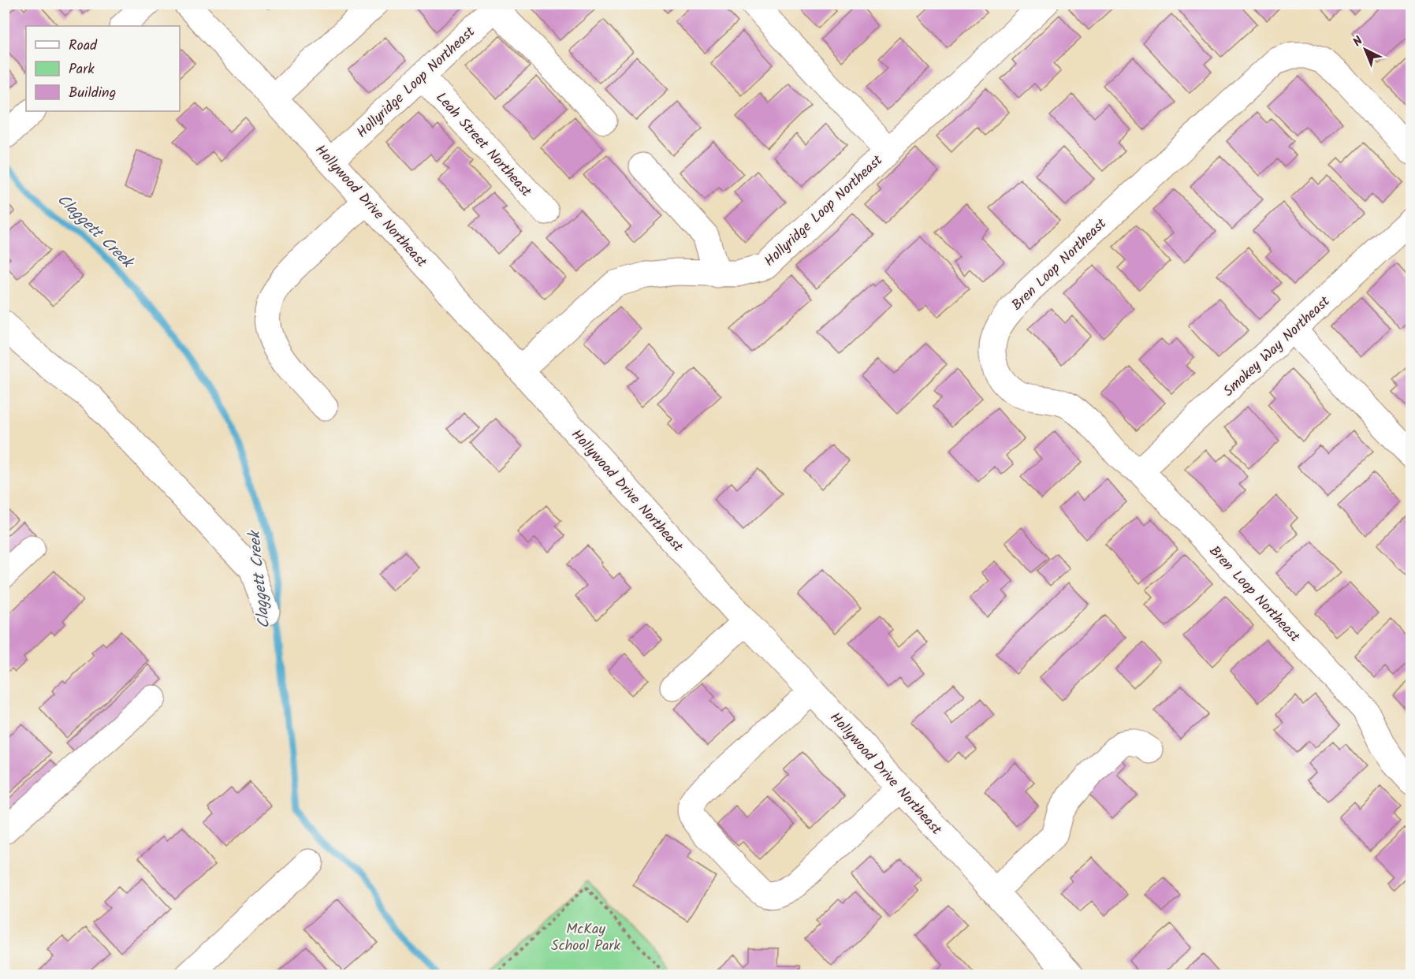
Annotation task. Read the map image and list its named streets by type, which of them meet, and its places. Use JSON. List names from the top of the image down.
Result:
{
  "streets": {
    "street": [
      "Hollyridge Loop Northeast",
      "Leah Street Northeast",
      "Hollywood Drive Northeast",
      "Bren Loop Northeast",
      "Smokey Way Northeast"
    ]
  },
  "crossings": [
    ["Hollyridge Loop Northeast", "Leah Street Northeast"],
    ["Hollyridge Loop Northeast", "Hollywood Drive Northeast"],
    ["Bren Loop Northeast", "Smokey Way Northeast"]
  ],
  "water": ["Claggett Creek"],
  "parks": ["McKay School Park"],
  "legend": ["Road", "Park", "Building"],
  "north": "top left"
}
